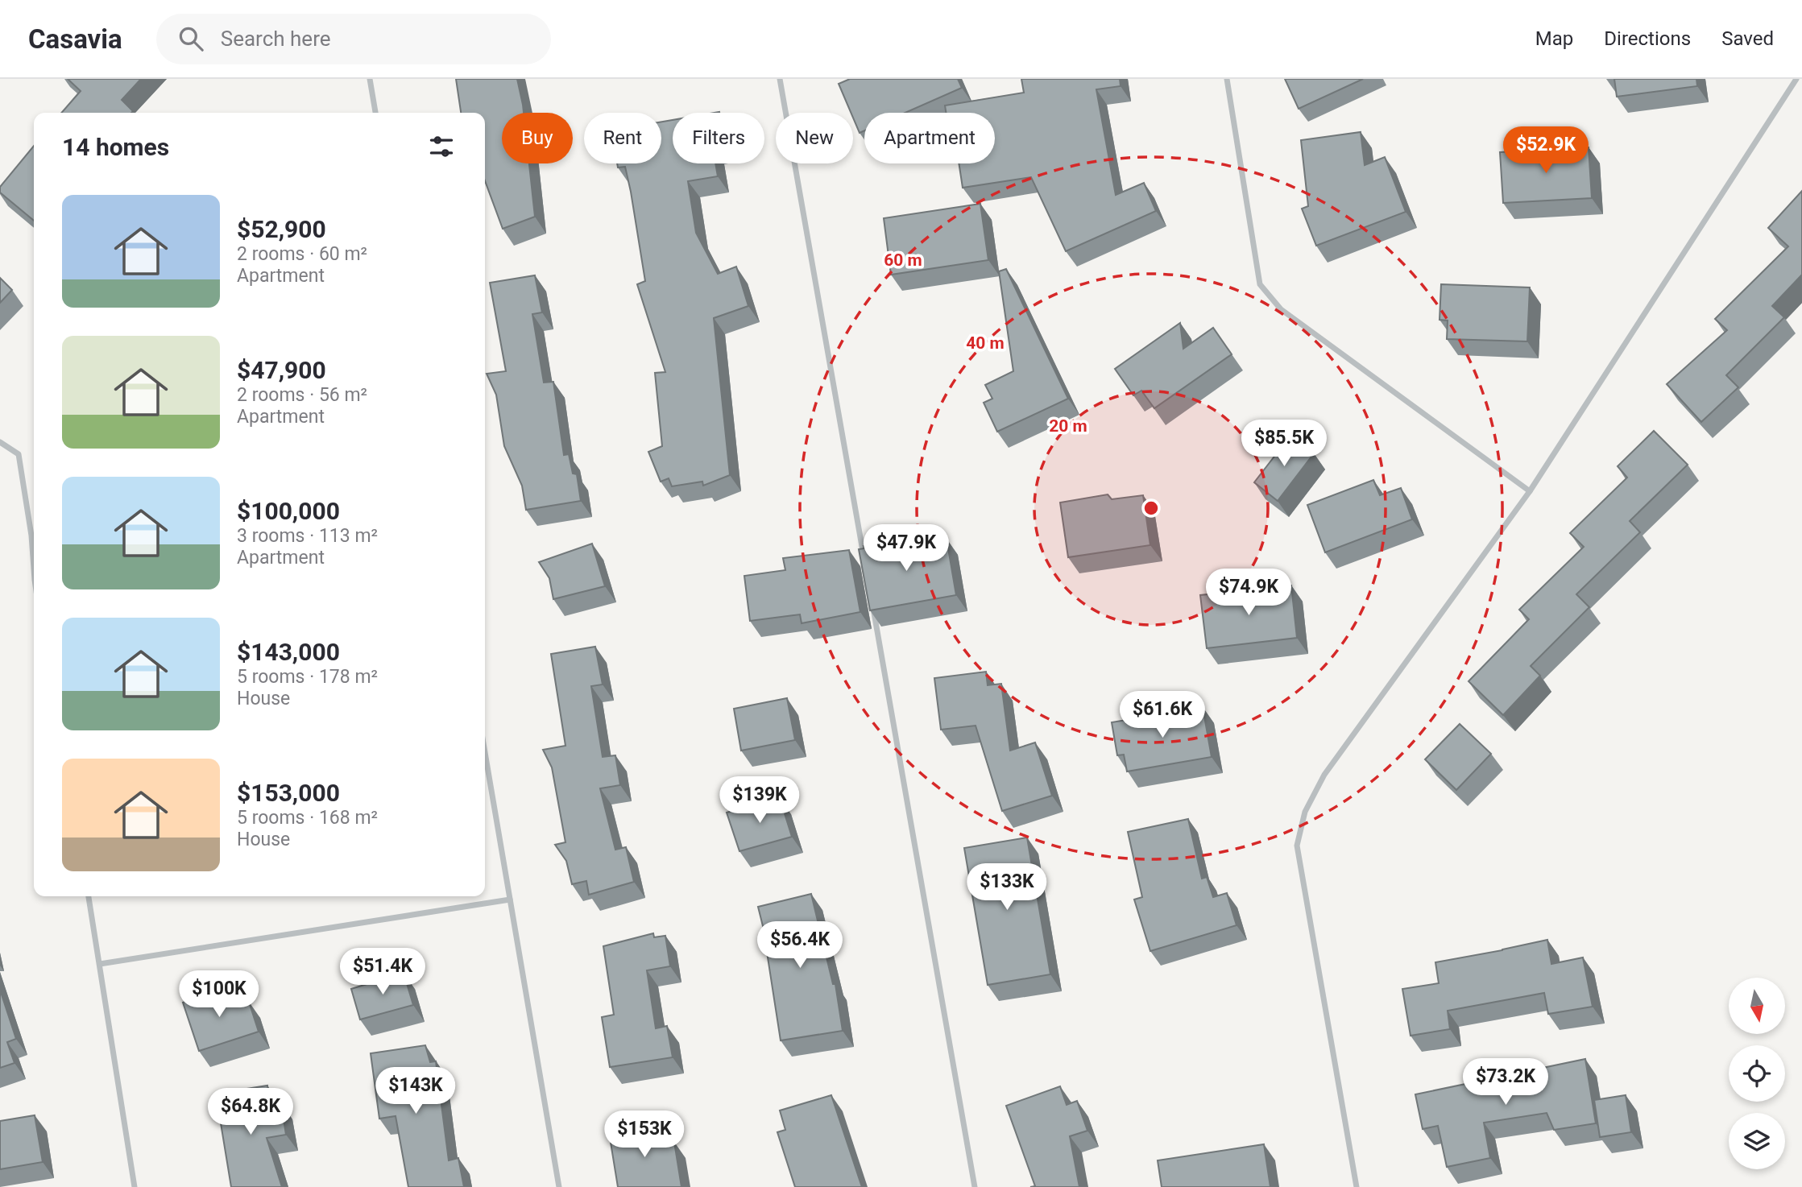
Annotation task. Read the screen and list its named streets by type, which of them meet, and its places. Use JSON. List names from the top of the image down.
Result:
{
  "north": "bottom",
  "page": {
    "header": "Casavia",
    "search": "Search here",
    "nav": ["Map", "Directions", "Saved"],
    "chip": [
      "Buy",
      "Rent",
      "Filters",
      "New",
      "Apartment"
    ],
    "heading": "14 homes",
    "price": [
      "$52.9K",
      "$85.5K",
      "$47.9K",
      "$74.9K",
      "$61.6K",
      "$139K",
      "$133K",
      "$56.4K",
      "$51.4K",
      "$100K",
      "$73.2K",
      "$143K",
      "$64.8K",
      "$153K"
    ],
    "list": [
      {
        "name": "$52,900",
        "note": "2 rooms · 60 m² · Apartment"
      },
      {
        "name": "$47,900",
        "note": "2 rooms · 56 m² · Apartment"
      },
      {
        "name": "$100,000",
        "note": "3 rooms · 113 m² · Apartment"
      },
      {
        "name": "$143,000",
        "note": "5 rooms · 178 m² · House"
      },
      {
        "name": "$153,000",
        "note": "5 rooms · 168 m² · House"
      }
    ]
  },
  "rings": ["60 m", "40 m", "20 m"]
}
